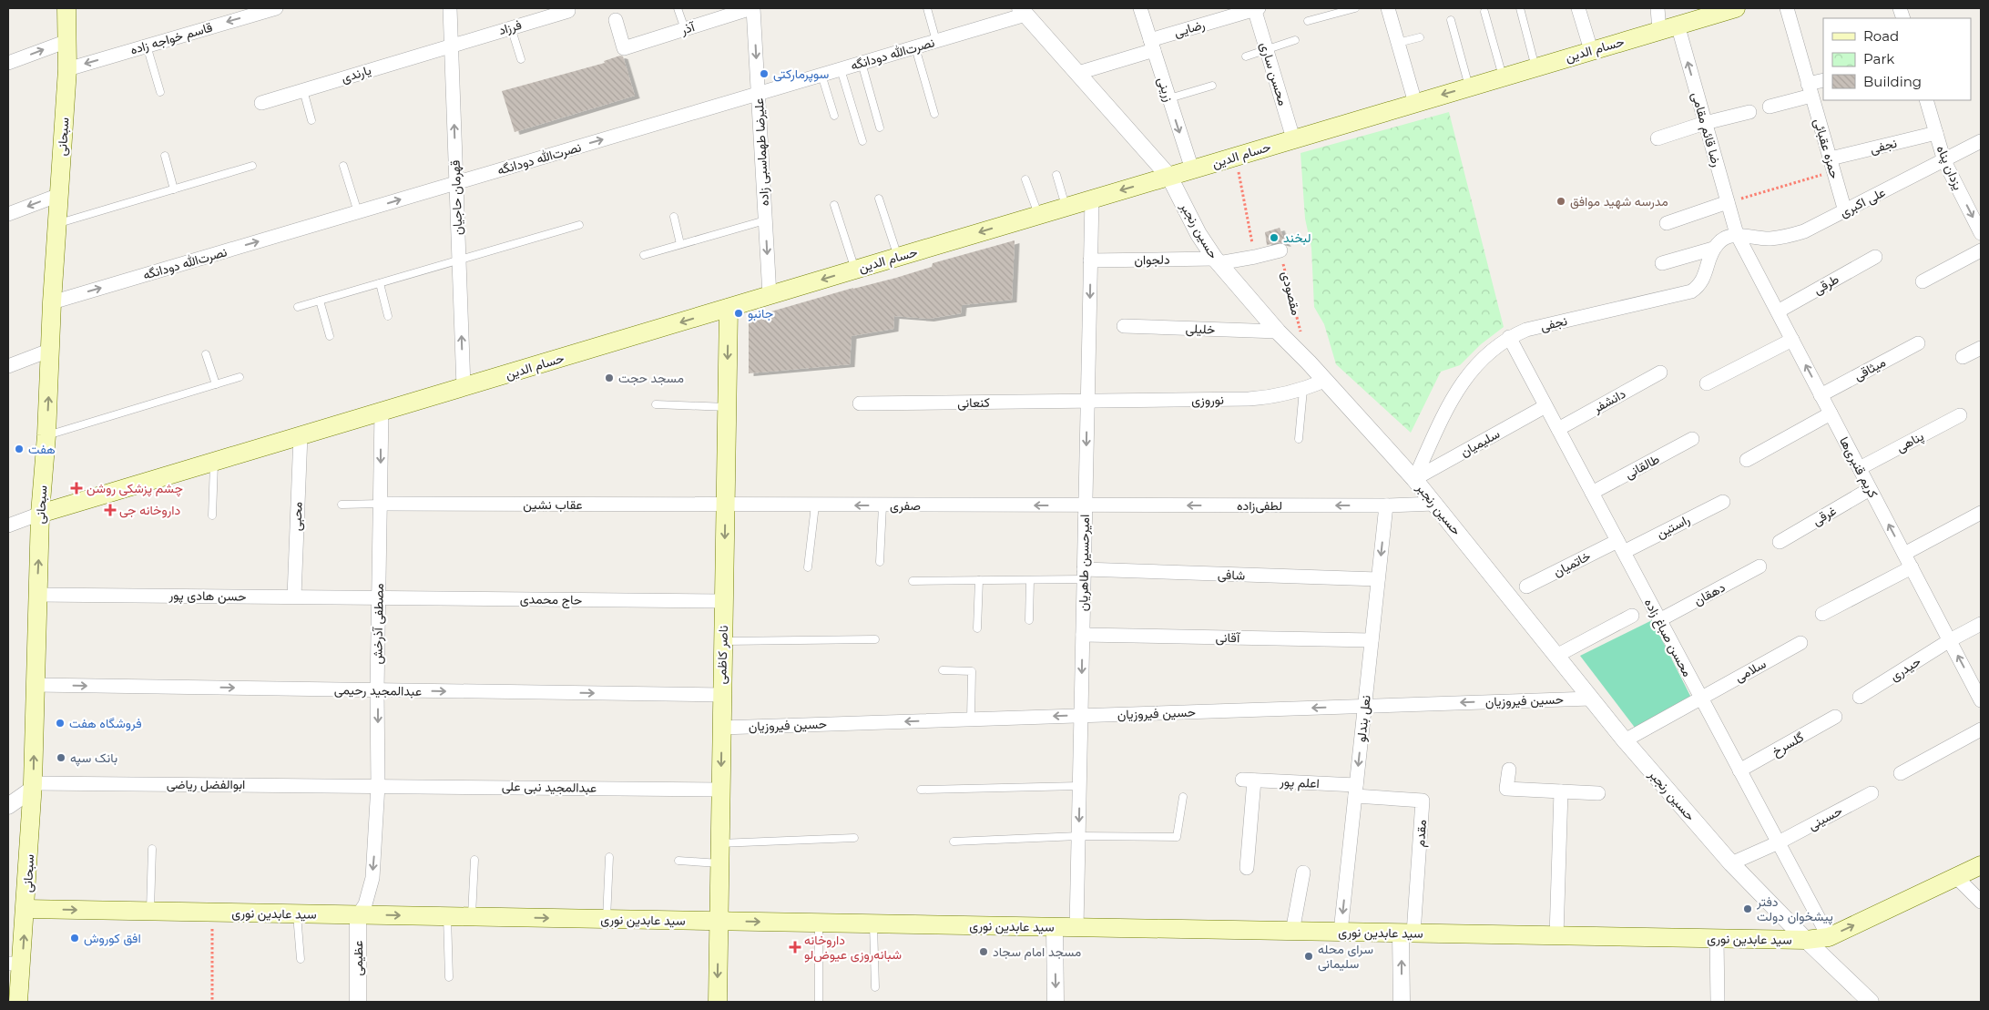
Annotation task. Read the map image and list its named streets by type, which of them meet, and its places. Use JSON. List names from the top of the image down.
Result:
{
  "streets": {
    "main road": [
      "حسام الدین",
      "سبحانی",
      "ناصر کاظمی",
      "سید عابدین نوری"
    ],
    "street": [
      "فرزاد",
      "آذر",
      "رضایی",
      "قاسم خواجه زاده",
      "نصرت‌الله دودانگه",
      "یارندی",
      "محسن ساری",
      "زرینی",
      "رضا قائم مقامی",
      "نجفی",
      "حمزه عقبائی",
      "علیرضا طهماسبی زاده",
      "یزدان پناه",
      "قهرمان حاجیان",
      "علی اکبری",
      "حسین رنجبر",
      "دلجوان",
      "طرقی",
      "خلیلی",
      "میثاقی",
      "نوروزی",
      "دانشفر",
      "کنعانی",
      "پناهی",
      "سلیمیان",
      "طالقانی",
      "کریم قنبری‌ها",
      "عقاب نشین",
      "صفری",
      "لطفی‌زاده",
      "غرقی",
      "محبی",
      "راستین",
      "امیرحسین طاهریان",
      "خاتمیان",
      "شافی",
      "دهقان",
      "حسن هادی پور",
      "حاج محمدی",
      "مصطفی آذرخش",
      "آقانی",
      "محسن صباغ زاده",
      "حیدری",
      "سلامی",
      "عبدالمجید رحیمی",
      "حسین فیروزیان",
      "نعل بندلو",
      "گلسرخ",
      "اعلم پور",
      "ابوالفضل ریاضی",
      "عبدالمجید نبی علی",
      "حسینی",
      "مقدم",
      "عظیمی"
    ],
    "path": ["مقصودی"]
  },
  "crossings": [
    ["فرزاد", "یارندی"],
    ["فرزاد", "قهرمان حاجیان"],
    ["آذر", "علیرضا طهماسبی زاده"],
    ["رضایی", "محسن ساری"],
    ["رضایی", "زرینی"],
    ["رضایی", "حسین رنجبر"],
    ["قاسم خواجه زاده", "سبحانی"],
    ["حسام الدین", "محسن ساری"],
    ["حسام الدین", "زرینی"],
    ["حسام الدین", "رضا قائم مقامی"],
    ["حسام الدین", "سبحانی"],
    ["حسام الدین", "علیرضا طهماسبی زاده"],
    ["حسام الدین", "قهرمان حاجیان"],
    ["حسام الدین", "حسین رنجبر"],
    ["حسام الدین", "محبی"],
    ["حسام الدین", "امیرحسین طاهریان"],
    ["حسام الدین", "مصطفی آذرخش"],
    ["حسام الدین", "ناصر کاظمی"],
    ["نصرت‌الله دودانگه", "سبحانی"],
    ["نصرت‌الله دودانگه", "علیرضا طهماسبی زاده"],
    ["نصرت‌الله دودانگه", "قهرمان حاجیان"],
    ["نصرت‌الله دودانگه", "حسین رنجبر"],
    ["یارندی", "قهرمان حاجیان"],
    ["رضا قائم مقامی", "علی اکبری"],
    ["رضا قائم مقامی", "کریم قنبری‌ها"],
    ["سبحانی", "حسن هادی پور"],
    ["سبحانی", "عبدالمجید رحیمی"],
    ["سبحانی", "ابوالفضل ریاضی"],
    ["سبحانی", "سید عابدین نوری"],
    ["نجفی", "حمزه عقبائی"],
    ["نجفی", "یزدان پناه"],
    ["نجفی", "حسین رنجبر"],
    ["نجفی", "سلیمیان"],
    ["نجفی", "محسن صباغ زاده"],
    ["حمزه عقبائی", "علی اکبری"],
    ["یزدان پناه", "علی اکبری"],
    ["علی اکبری", "کریم قنبری‌ها"],
    ["حسین رنجبر", "دلجوان"],
    ["حسین رنجبر", "خلیلی"],
    ["حسین رنجبر", "نوروزی"],
    ["حسین رنجبر", "سلیمیان"],
    ["حسین رنجبر", "لطفی‌زاده"],
    ["حسین رنجبر", "سلامی"],
    ["حسین رنجبر", "حسین فیروزیان"],
    ["حسین رنجبر", "سید عابدین نوری"],
    ["دلجوان", "امیرحسین طاهریان"],
    ["طرقی", "کریم قنبری‌ها"],
    ["میثاقی", "کریم قنبری‌ها"],
    ["نوروزی", "کنعانی"],
    ["نوروزی", "امیرحسین طاهریان"],
    ["دانشفر", "محسن صباغ زاده"],
    ["کنعانی", "امیرحسین طاهریان"],
    ["پناهی", "کریم قنبری‌ها"],
    ["سلیمیان", "محسن صباغ زاده"],
    ["طالقانی", "محسن صباغ زاده"],
    ["کریم قنبری‌ها", "غرقی"],
    ["کریم قنبری‌ها", "حیدری"],
    ["عقاب نشین", "صفری"],
    ["عقاب نشین", "مصطفی آذرخش"],
    ["عقاب نشین", "ناصر کاظمی"],
    ["صفری", "لطفی‌زاده"],
    ["صفری", "امیرحسین طاهریان"],
    ["صفری", "ناصر کاظمی"],
    ["لطفی‌زاده", "امیرحسین طاهریان"],
    ["لطفی‌زاده", "نعل بندلو"],
    ["محبی", "حسن هادی پور"],
    ["راستین", "خاتمیان"],
    ["راستین", "محسن صباغ زاده"],
    ["امیرحسین طاهریان", "شافی"],
    ["امیرحسین طاهریان", "آقانی"],
    ["امیرحسین طاهریان", "حسین فیروزیان"],
    ["امیرحسین طاهریان", "سید عابدین نوری"],
    ["خاتمیان", "محسن صباغ زاده"],
    ["شافی", "نعل بندلو"],
    ["دهقان", "محسن صباغ زاده"],
    ["حسن هادی پور", "حاج محمدی"],
    ["حسن هادی پور", "مصطفی آذرخش"],
    ["حاج محمدی", "مصطفی آذرخش"],
    ["حاج محمدی", "ناصر کاظمی"],
    ["مصطفی آذرخش", "عبدالمجید رحیمی"],
    ["مصطفی آذرخش", "ابوالفضل ریاضی"],
    ["مصطفی آذرخش", "عبدالمجید نبی علی"],
    ["مصطفی آذرخش", "سید عابدین نوری"],
    ["مصطفی آذرخش", "عظیمی"],
    ["آقانی", "نعل بندلو"],
    ["محسن صباغ زاده", "سلامی"],
    ["محسن صباغ زاده", "گلسرخ"],
    ["محسن صباغ زاده", "حسینی"],
    ["محسن صباغ زاده", "سید عابدین نوری"],
    ["ناصر کاظمی", "عبدالمجید رحیمی"],
    ["ناصر کاظمی", "حسین فیروزیان"],
    ["ناصر کاظمی", "عبدالمجید نبی علی"],
    ["ناصر کاظمی", "سید عابدین نوری"],
    ["حسین فیروزیان", "نعل بندلو"],
    ["نعل بندلو", "اعلم پور"],
    ["نعل بندلو", "مقدم"],
    ["نعل بندلو", "سید عابدین نوری"],
    ["اعلم پور", "مقدم"],
    ["ابوالفضل ریاضی", "عبدالمجید نبی علی"],
    ["مقدم", "سید عابدین نوری"],
    ["سید عابدین نوری", "عظیمی"]
  ],
  "one_way": [
    "قاسم خواجه زاده",
    "حسام الدین",
    "نصرت‌الله دودانگه",
    "زرینی",
    "رضا قائم مقامی",
    "علیرضا طهماسبی زاده",
    "یزدان پناه",
    "قهرمان حاجیان",
    "کریم قنبری‌ها",
    "صفری",
    "لطفی‌زاده",
    "امیرحسین طاهریان",
    "مصطفی آذرخش",
    "ناصر کاظمی",
    "عبدالمجید رحیمی",
    "حسین فیروزیان",
    "نعل بندلو"
  ],
  "places": {
    "other": [
      "سوپرمارکتی",
      "مدرسه شهید موافق",
      "لبخند",
      "جانبو",
      "مسجد حجت",
      "هفت",
      "فروشگاه هفت",
      "بانک سپه",
      "دفتر پیشخوان دولت",
      "افق کوروش",
      "مسجد امام سجاد",
      "سرای محله سلیمانی"
    ],
    "health": ["چشم پزشکی روشن", "داروخانه جی", "داروخانه شبانه‌روزی عیوض‌لو"]
  },
  "legend": ["Road", "Park", "Building"]
}
